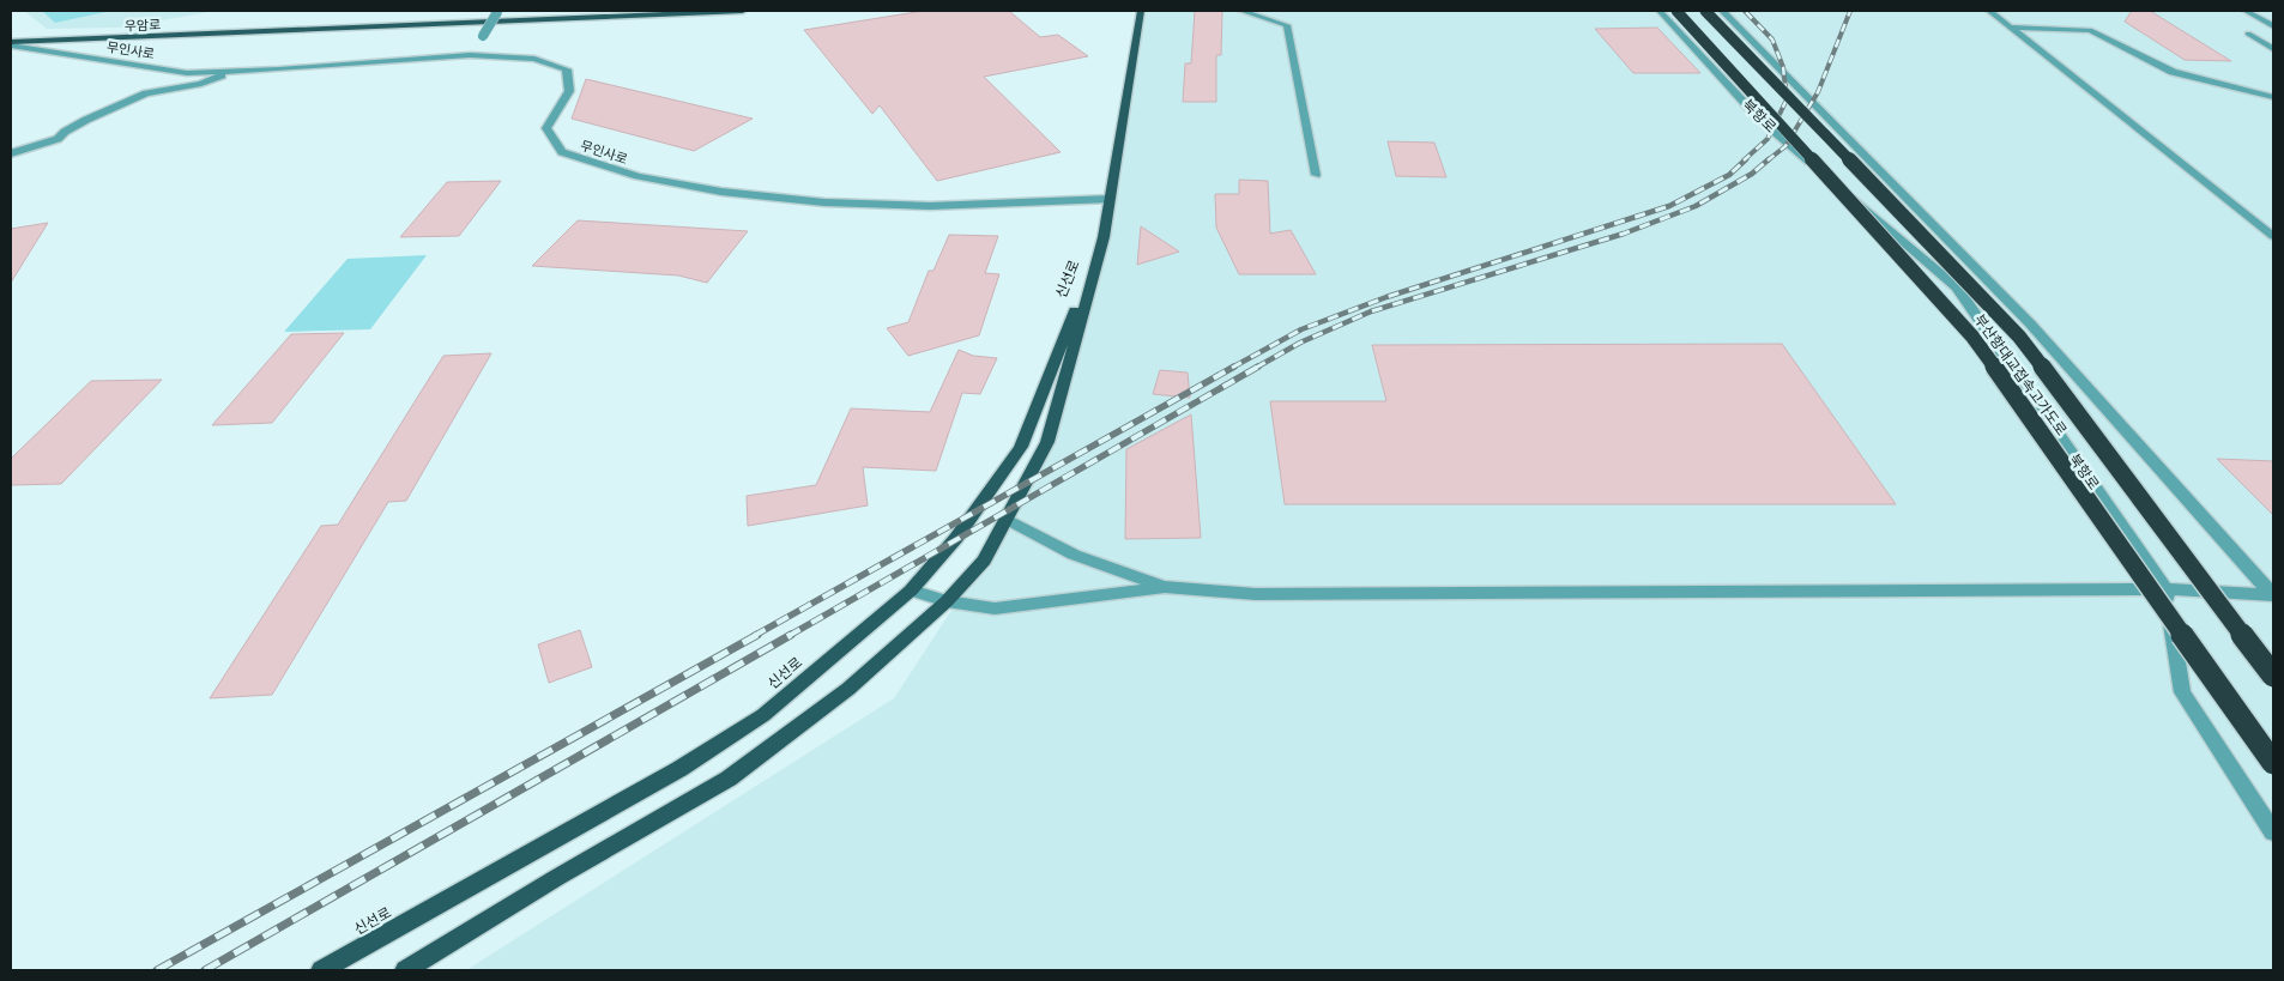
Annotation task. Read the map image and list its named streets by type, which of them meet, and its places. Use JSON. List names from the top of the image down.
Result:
{
  "streets": {
    "highway": ["부산항대교접속고가도로"],
    "main road": ["우암로", "신선로"],
    "street": ["무인사로", "북항로"]
  },
  "crossings": [
    ["우암로", "무인사로"],
    ["무인사로", "신선로"]
  ]
}
